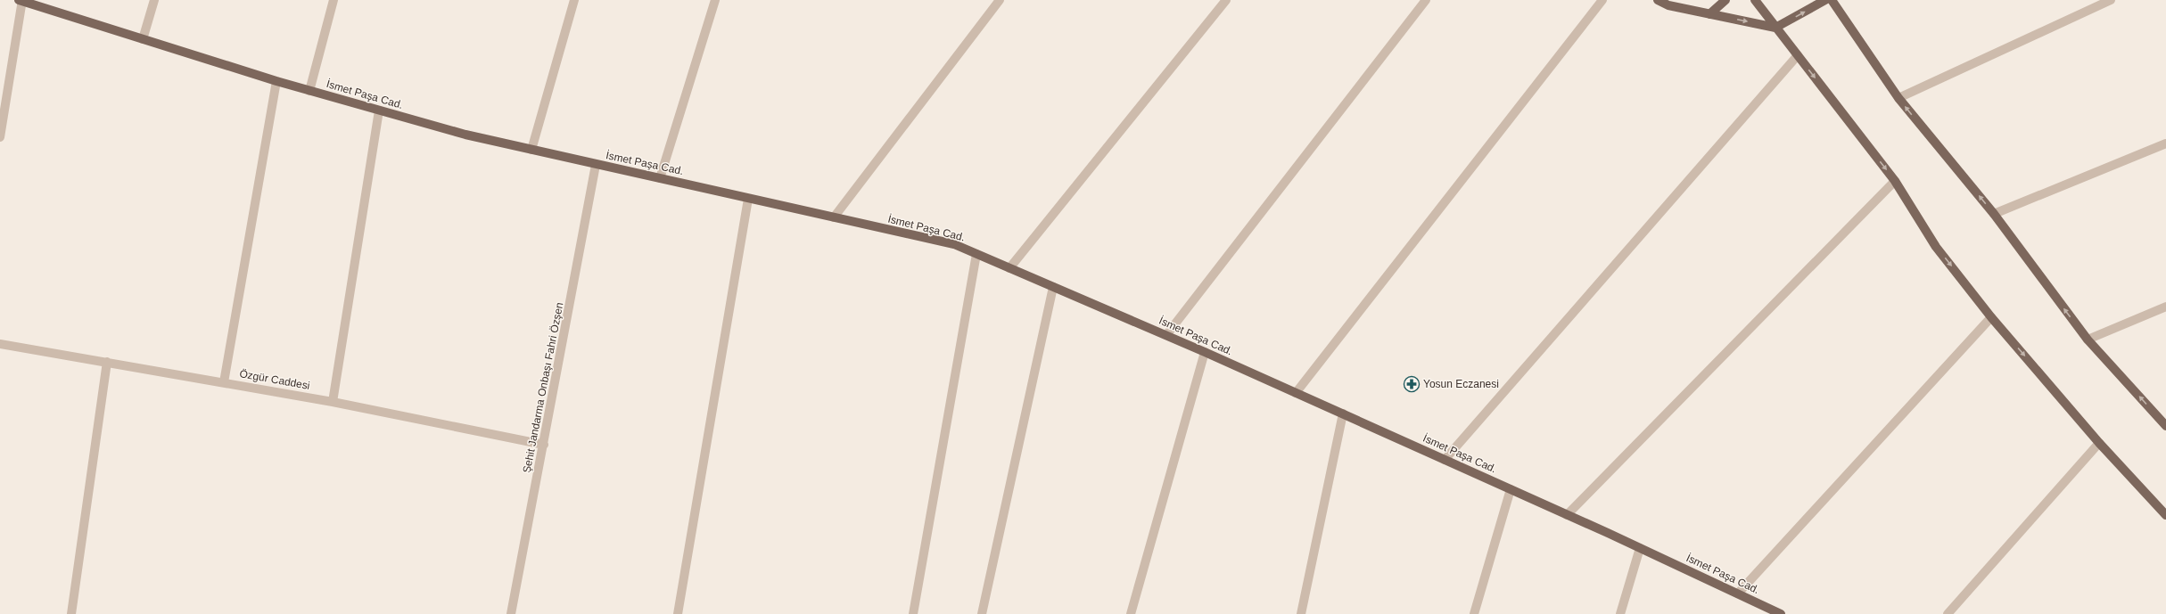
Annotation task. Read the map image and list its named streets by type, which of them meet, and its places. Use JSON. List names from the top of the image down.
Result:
{
  "streets": {
    "main road": ["İsmet Paşa Cad."],
    "street": ["Özgür Caddesi", "Şehit Jandarma Onbaşı Fahri Özşen"]
  },
  "crossings": [
    ["İsmet Paşa Cad.", "Şehit Jandarma Onbaşı Fahri Özşen"],
    ["Özgür Caddesi", "Şehit Jandarma Onbaşı Fahri Özşen"]
  ],
  "places": {
    "pharmacy": ["Yosun Eczanesi"]
  }
}
